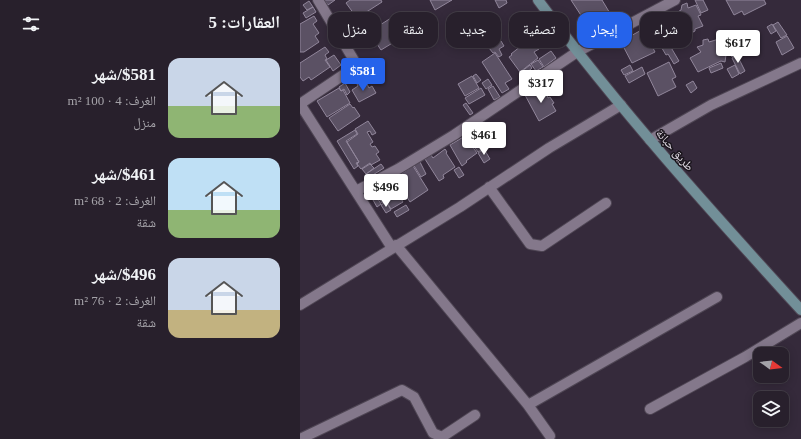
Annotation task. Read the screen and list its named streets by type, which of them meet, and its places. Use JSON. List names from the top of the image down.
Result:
{
  "streets": {
    "street": ["طريق حبانة"]
  },
  "north": "right",
  "page": {
    "heading": "العقارات: 5",
    "chip": [
      "شراء",
      "إيجار",
      "تصفية",
      "جديد",
      "شقة",
      "منزل"
    ],
    "price": [
      "$617",
      "$581",
      "$317",
      "$461",
      "$496"
    ],
    "list": [
      {
        "name": "$581/شهر",
        "note": "الغرف: 4 · 100 m² · منزل"
      },
      {
        "name": "$461/شهر",
        "note": "الغرف: 2 · 68 m² · شقة"
      },
      {
        "name": "$496/شهر",
        "note": "الغرف: 2 · 76 m² · شقة"
      }
    ]
  }
}
